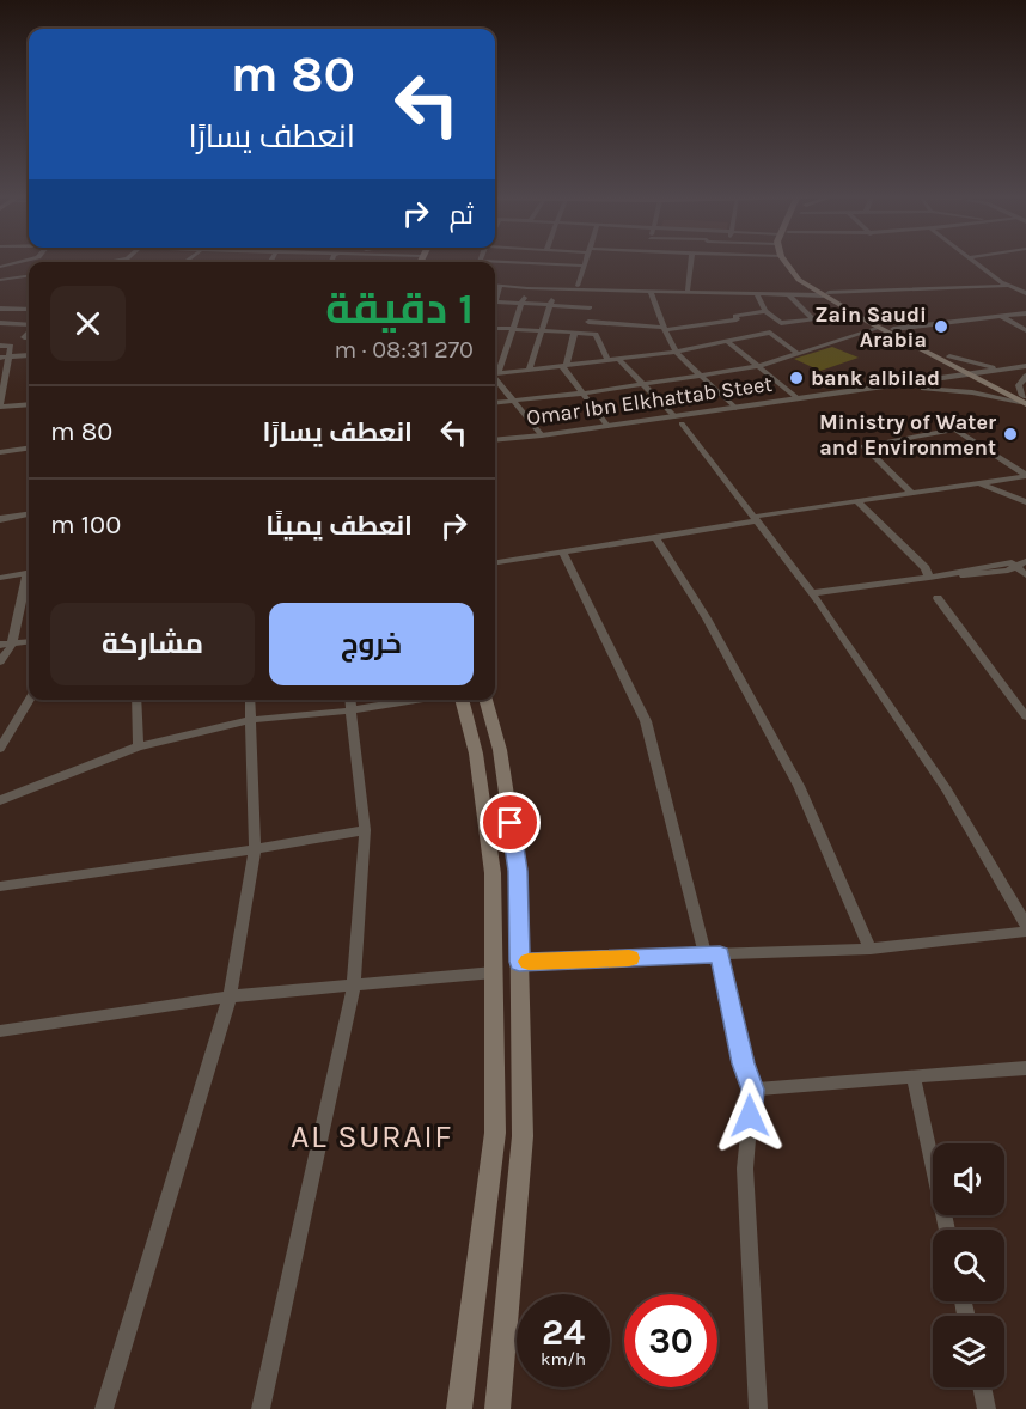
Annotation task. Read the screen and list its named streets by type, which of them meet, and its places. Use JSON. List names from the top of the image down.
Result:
{
  "streets": {
    "street": ["Omar Ibn Elkhattab Steet"]
  },
  "districts": ["AL SURAIF"],
  "places": ["Zain Saudi Arabia", "bank albilad", "Ministry of Water and Environment"],
  "page": {
    "turn": ["80 m", "انعطف يسارًا"],
    "then": "ثم",
    "heading": ["1 دقيقة", "270 m · 08:31"],
    "list": [
      {
        "name": "انعطف يسارًا",
        "value": "80 m"
      },
      {
        "name": "انعطف يمينًا",
        "value": "100 m"
      }
    ],
    "buttons": ["خروج", "مشاركة"],
    "speed": "24 km/h",
    "limit": "30"
  }
}
